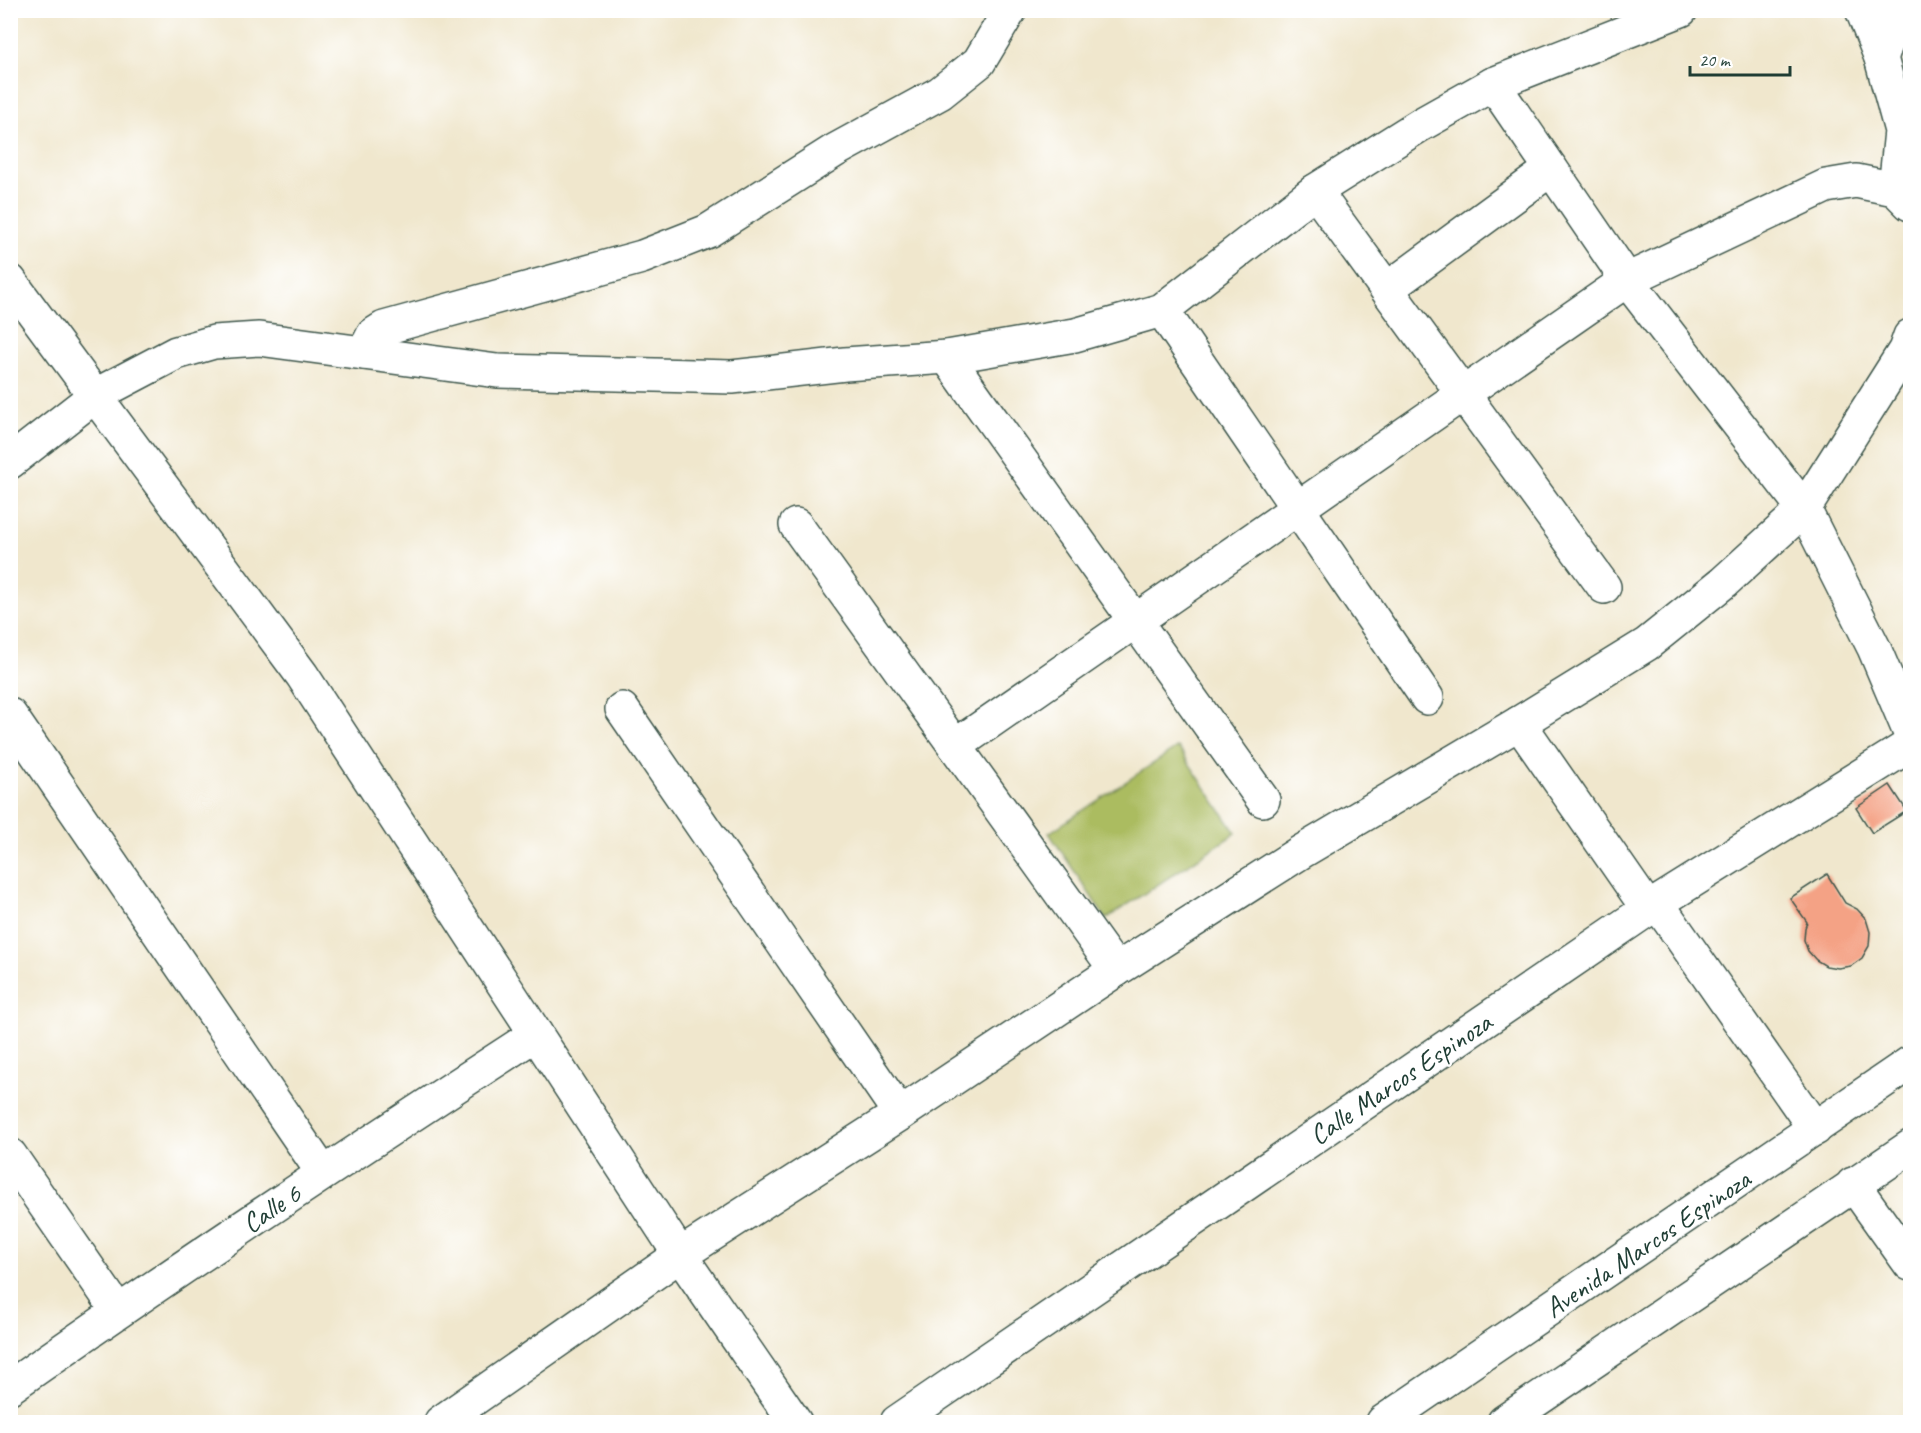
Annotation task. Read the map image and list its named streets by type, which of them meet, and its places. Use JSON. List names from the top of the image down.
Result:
{
  "streets": {
    "street": ["Calle Marcos Espinoza", "Calle 6", "Avenida Marcos Espinoza"]
  },
  "scale_bar": "20 m"
}
